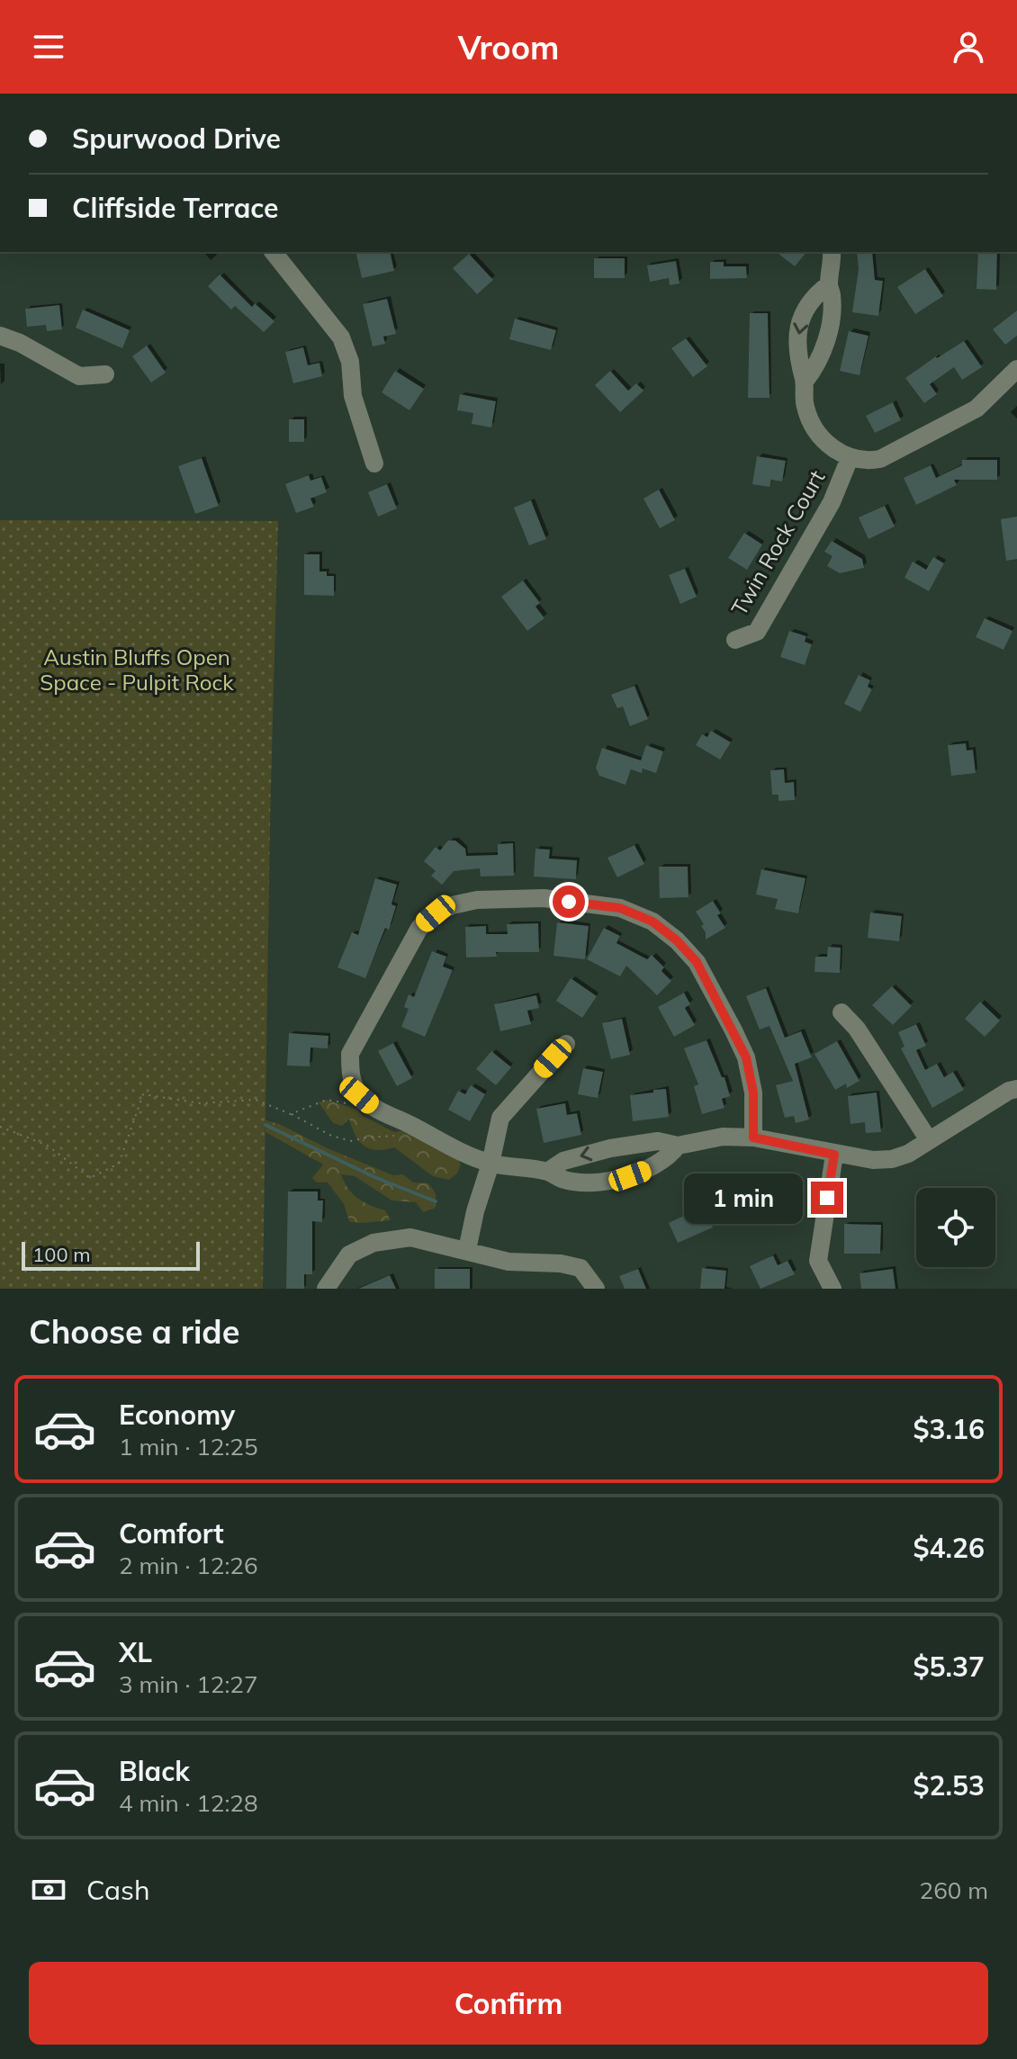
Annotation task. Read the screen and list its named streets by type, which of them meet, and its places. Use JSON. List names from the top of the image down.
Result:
{
  "streets": {
    "street": ["Twin Rock Court"]
  },
  "parks": ["Austin Bluffs Open Space - Pulpit Rock"],
  "scale_bar": "100 m",
  "page": {
    "header": "Vroom",
    "banner": ["Spurwood Drive", "Cliffside Terrace"],
    "bubble": "1 min",
    "scale": "100 m",
    "heading": "Choose a ride",
    "list": [
      {
        "name": "Economy",
        "note": "1 min · 12:25",
        "value": "$3.16"
      },
      {
        "name": "Comfort",
        "note": "2 min · 12:26",
        "value": "$4.26"
      },
      {
        "name": "XL",
        "note": "3 min · 12:27",
        "value": "$5.37"
      },
      {
        "name": "Black",
        "note": "4 min · 12:28",
        "value": "$2.53"
      }
    ],
    "pay": ["Cash", "260 m"],
    "buttons": "Confirm"
  }
}
